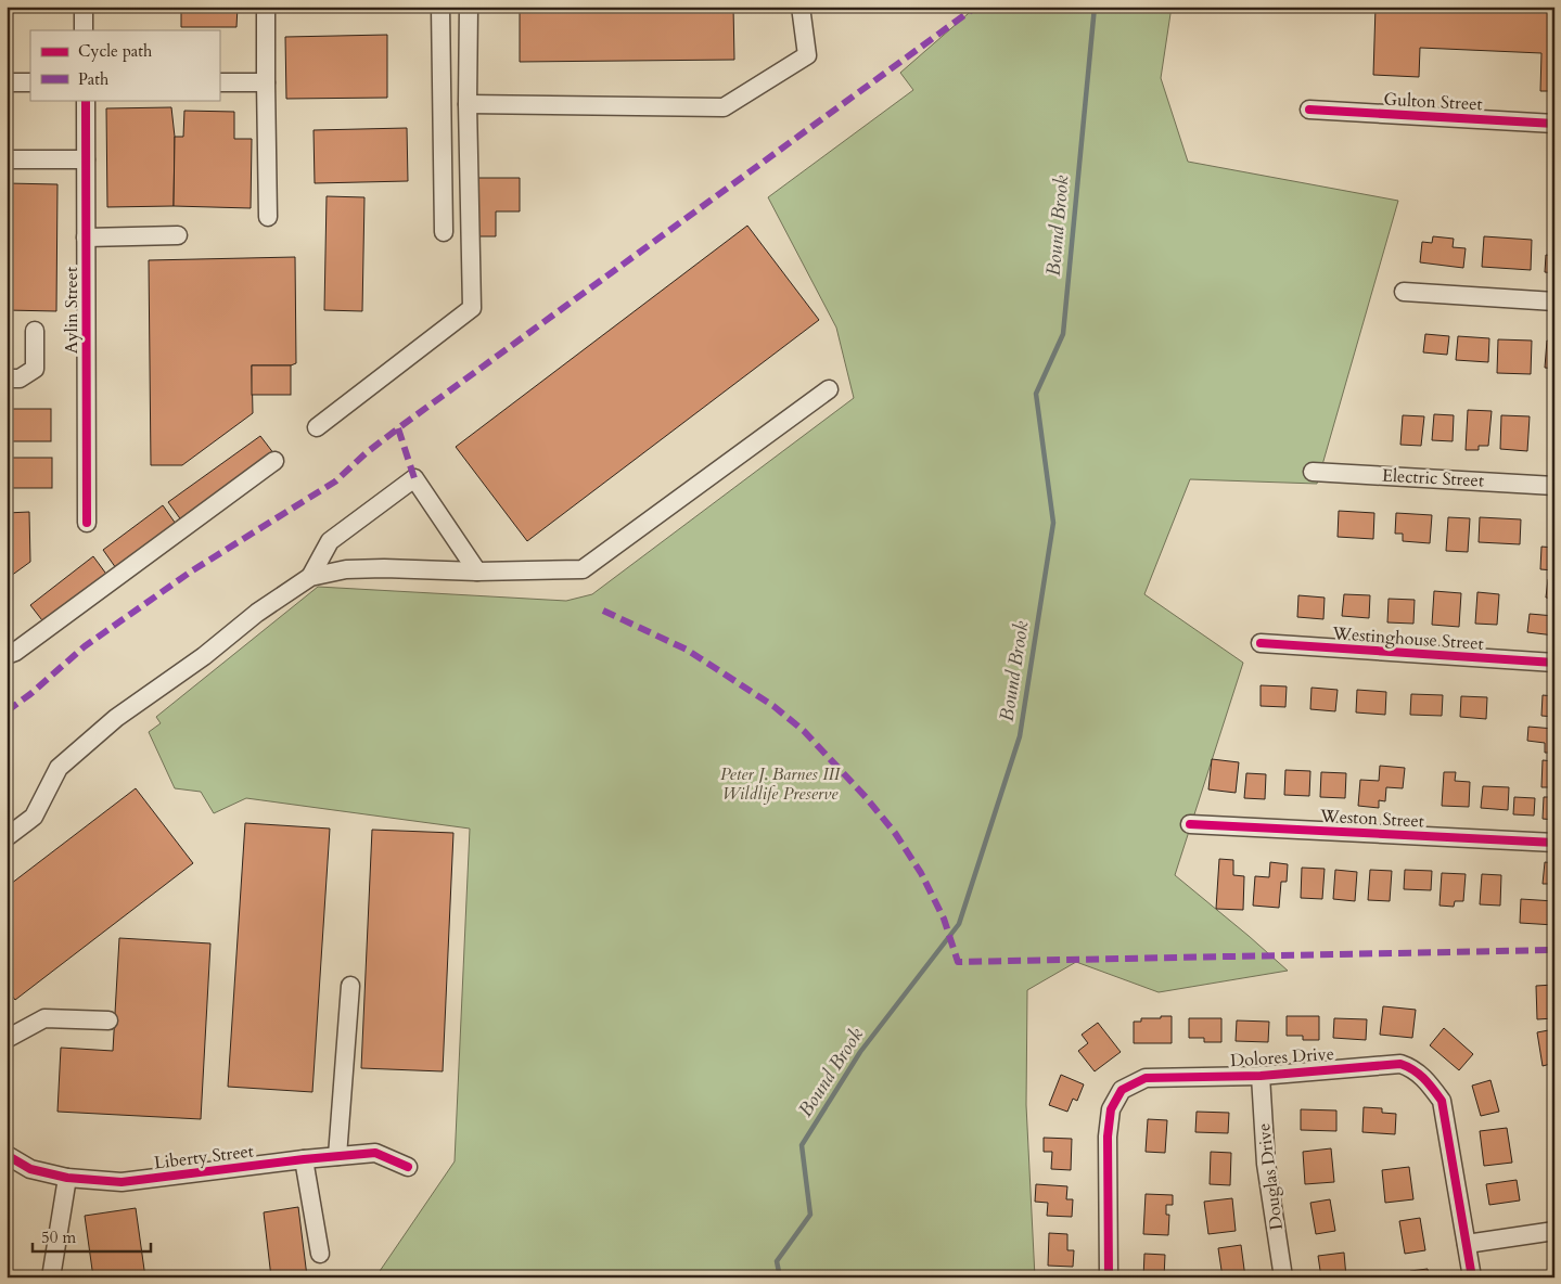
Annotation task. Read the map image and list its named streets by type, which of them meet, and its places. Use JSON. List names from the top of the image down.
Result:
{
  "streets": {
    "street": [
      "Gulton Street",
      "Aylin Street",
      "Electric Street",
      "Westinghouse Street",
      "Weston Street",
      "Dolores Drive",
      "Liberty Street",
      "Douglas Drive"
    ]
  },
  "crossings": [
    ["Dolores Drive", "Douglas Drive"]
  ],
  "water": ["Bound Brook"],
  "parks": ["Peter J. Barnes III Wildlife Preserve"],
  "legend": ["Cycle path", "Path"],
  "scale_bar": "50 m"
}
